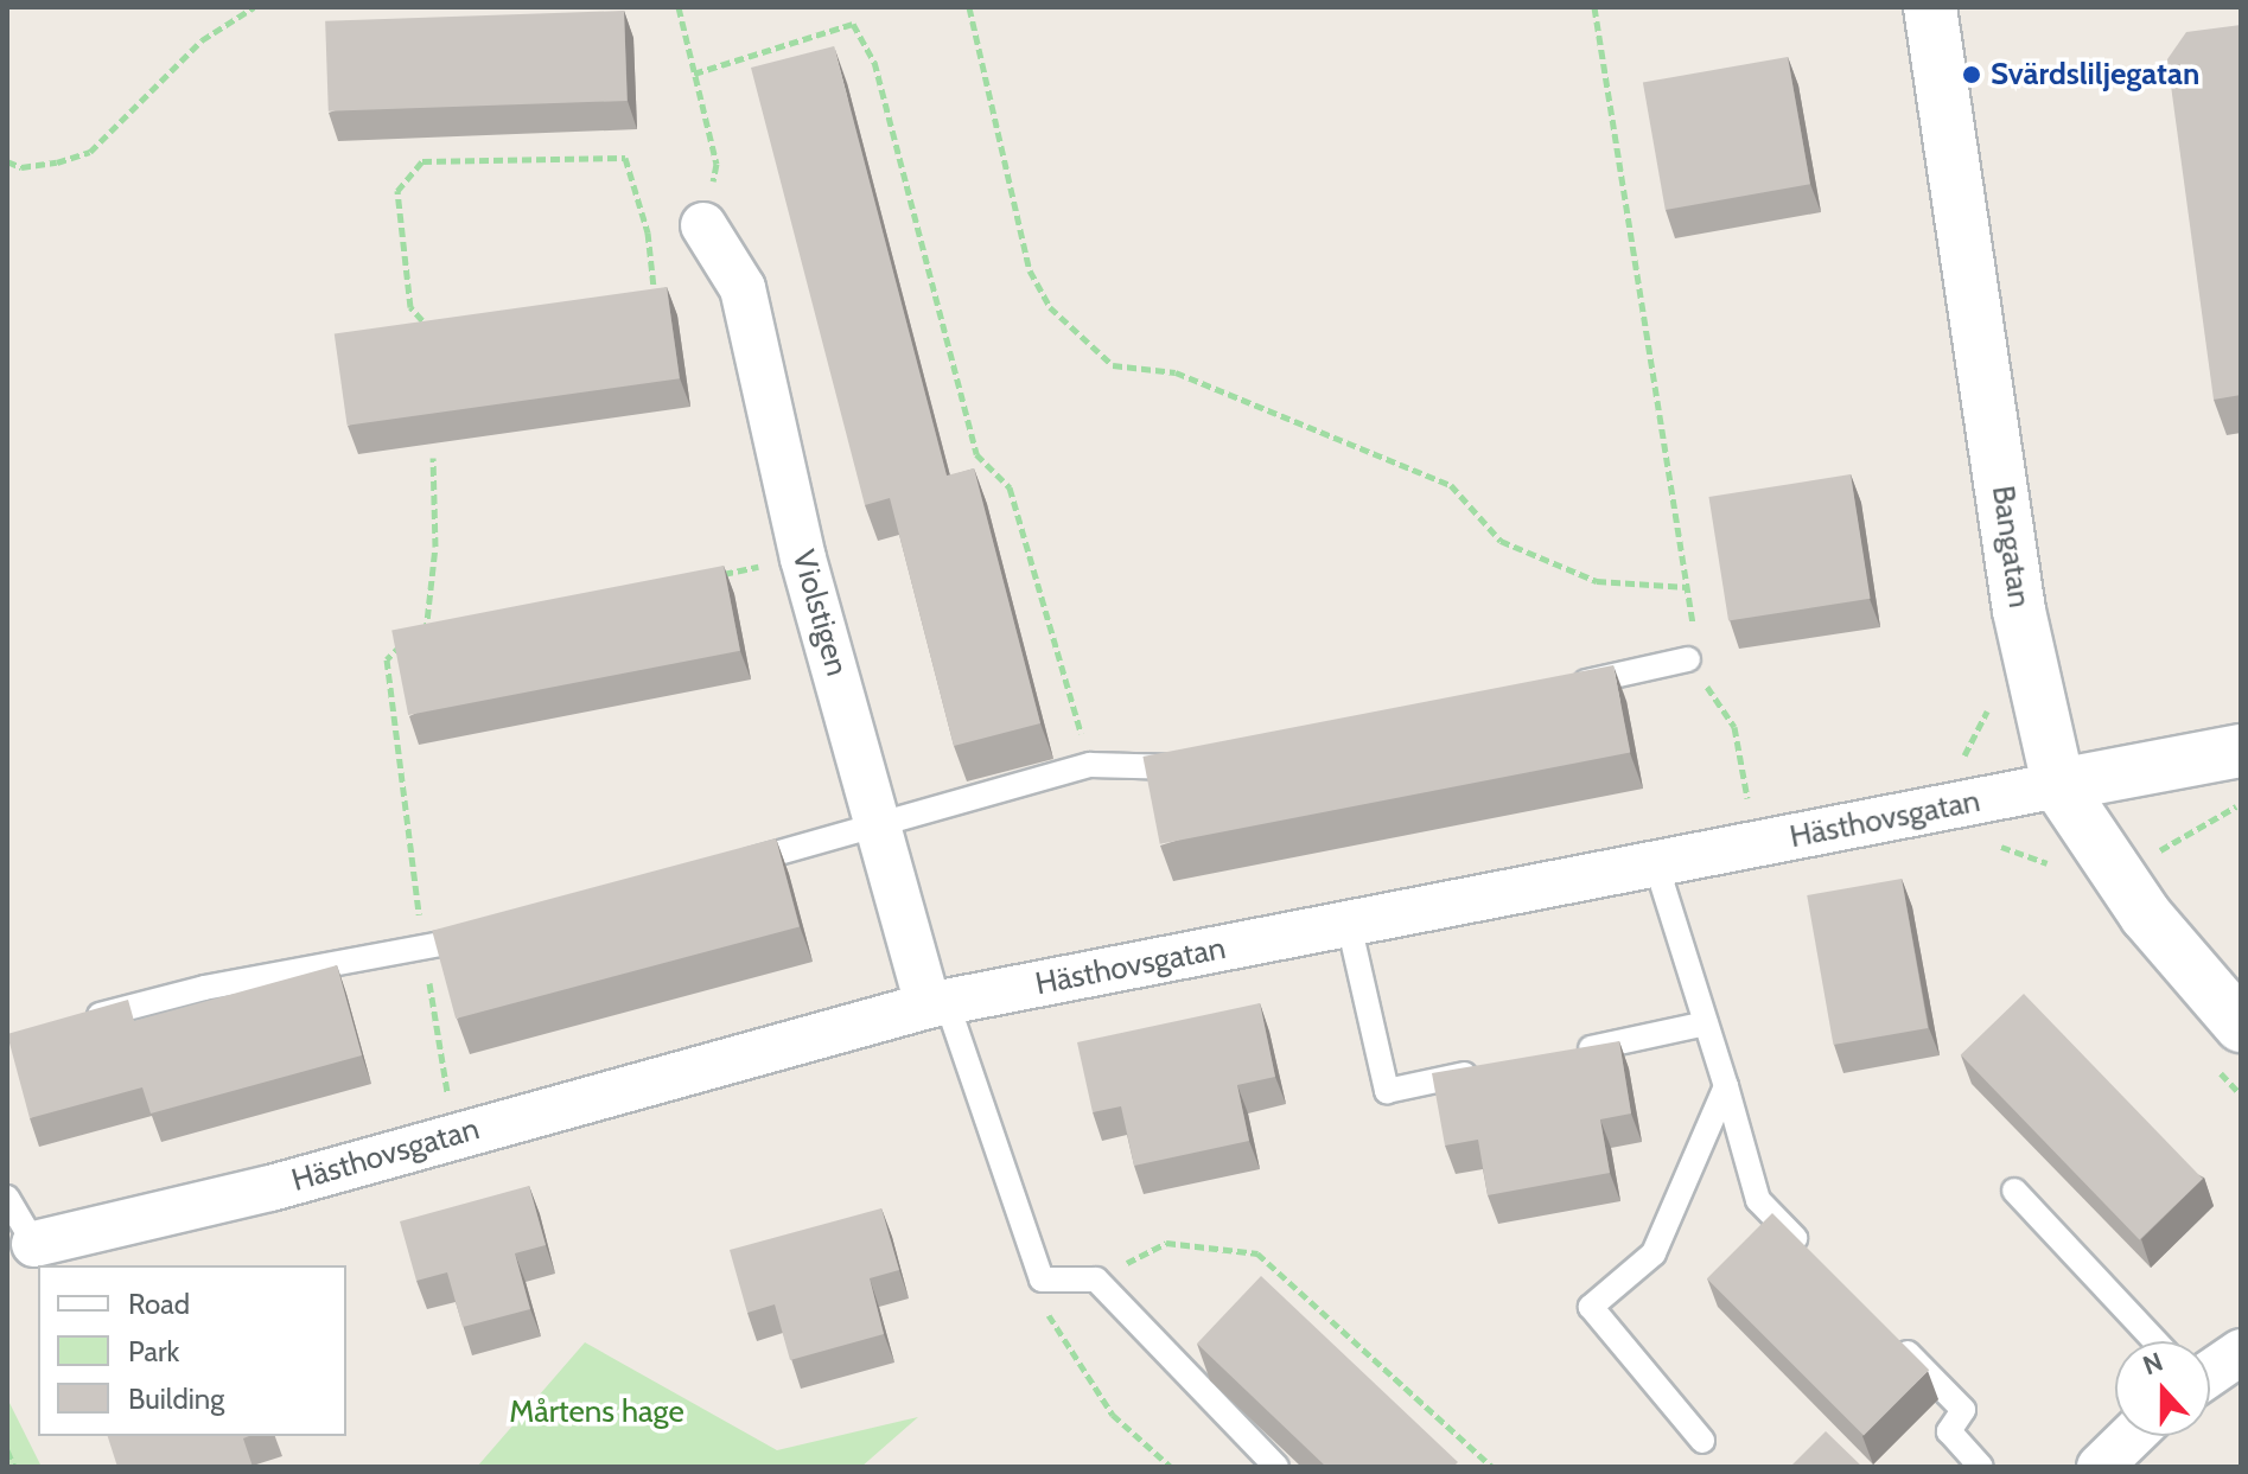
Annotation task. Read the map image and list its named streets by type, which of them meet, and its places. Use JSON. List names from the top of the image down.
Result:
{
  "streets": {
    "street": ["Bangatan", "Violstigen", "Hästhovsgatan"]
  },
  "crossings": [
    ["Bangatan", "Hästhovsgatan"],
    ["Violstigen", "Hästhovsgatan"]
  ],
  "parks": ["Mårtens hage"],
  "places": ["Svärdsliljegatan"],
  "legend": ["Road", "Park", "Building"],
  "north": "top"
}
